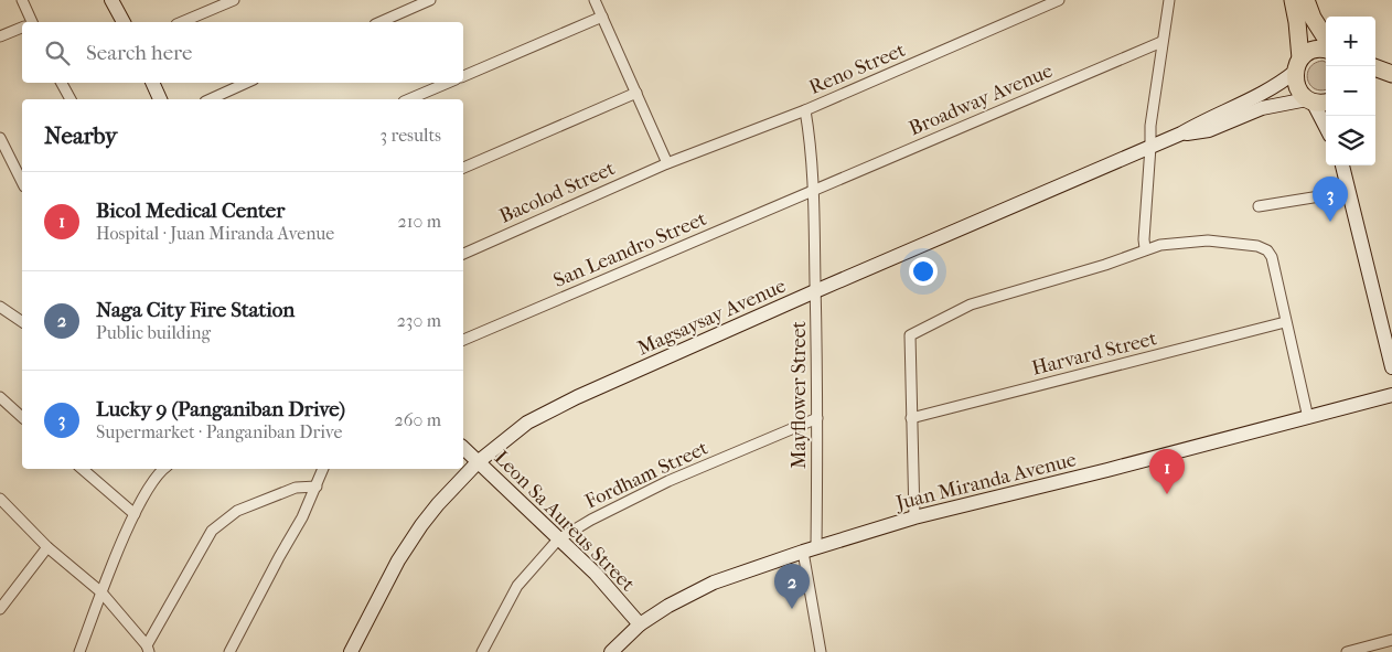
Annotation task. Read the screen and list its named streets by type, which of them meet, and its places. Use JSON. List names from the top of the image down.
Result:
{
  "streets": {
    "main road": ["Magsaysay Avenue", "Juan Miranda Avenue", "Leon Sa Aureus Street"],
    "street": [
      "Reno Street",
      "Broadway Avenue",
      "Bacolod Street",
      "San Leandro Street",
      "Harvard Street",
      "Mayflower Street",
      "Fordham Street"
    ]
  },
  "crossings": [
    ["Reno Street", "Bacolod Street"],
    ["Reno Street", "Mayflower Street"],
    ["Broadway Avenue", "San Leandro Street"],
    ["Broadway Avenue", "Mayflower Street"],
    ["San Leandro Street", "Mayflower Street"],
    ["Magsaysay Avenue", "Mayflower Street"],
    ["Magsaysay Avenue", "Leon Sa Aureus Street"],
    ["Mayflower Street", "Fordham Street"],
    ["Mayflower Street", "Juan Miranda Avenue"],
    ["Fordham Street", "Leon Sa Aureus Street"],
    ["Juan Miranda Avenue", "Leon Sa Aureus Street"]
  ],
  "page": {
    "map_buttons": ["+", "−"],
    "search": "Search here",
    "heading": ["Nearby", "3 results"],
    "list": [
      {
        "mark": "1",
        "name": "Bicol Medical Center",
        "note": "Hospital · Juan Miranda Avenue",
        "value": "210 m"
      },
      {
        "mark": "2",
        "name": "Naga City Fire Station",
        "note": "Public building",
        "value": "230 m"
      },
      {
        "mark": "3",
        "name": "Lucky 9 (Panganiban Drive)",
        "note": "Supermarket · Panganiban Drive",
        "value": "260 m"
      }
    ],
    "pins": ["3", "1", "2"]
  }
}
